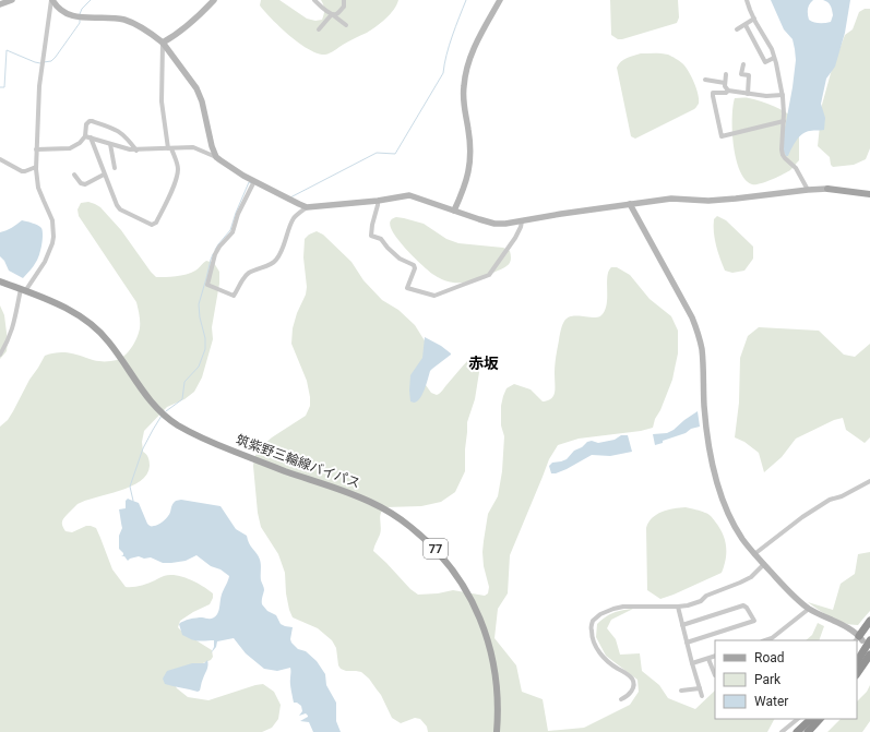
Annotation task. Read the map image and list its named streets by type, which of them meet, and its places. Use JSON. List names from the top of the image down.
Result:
{
  "streets": {
    "main road": ["筑紫野三輪線バイパス", "77"]
  },
  "districts": ["赤坂"],
  "legend": ["Road", "Park", "Water"]
}
